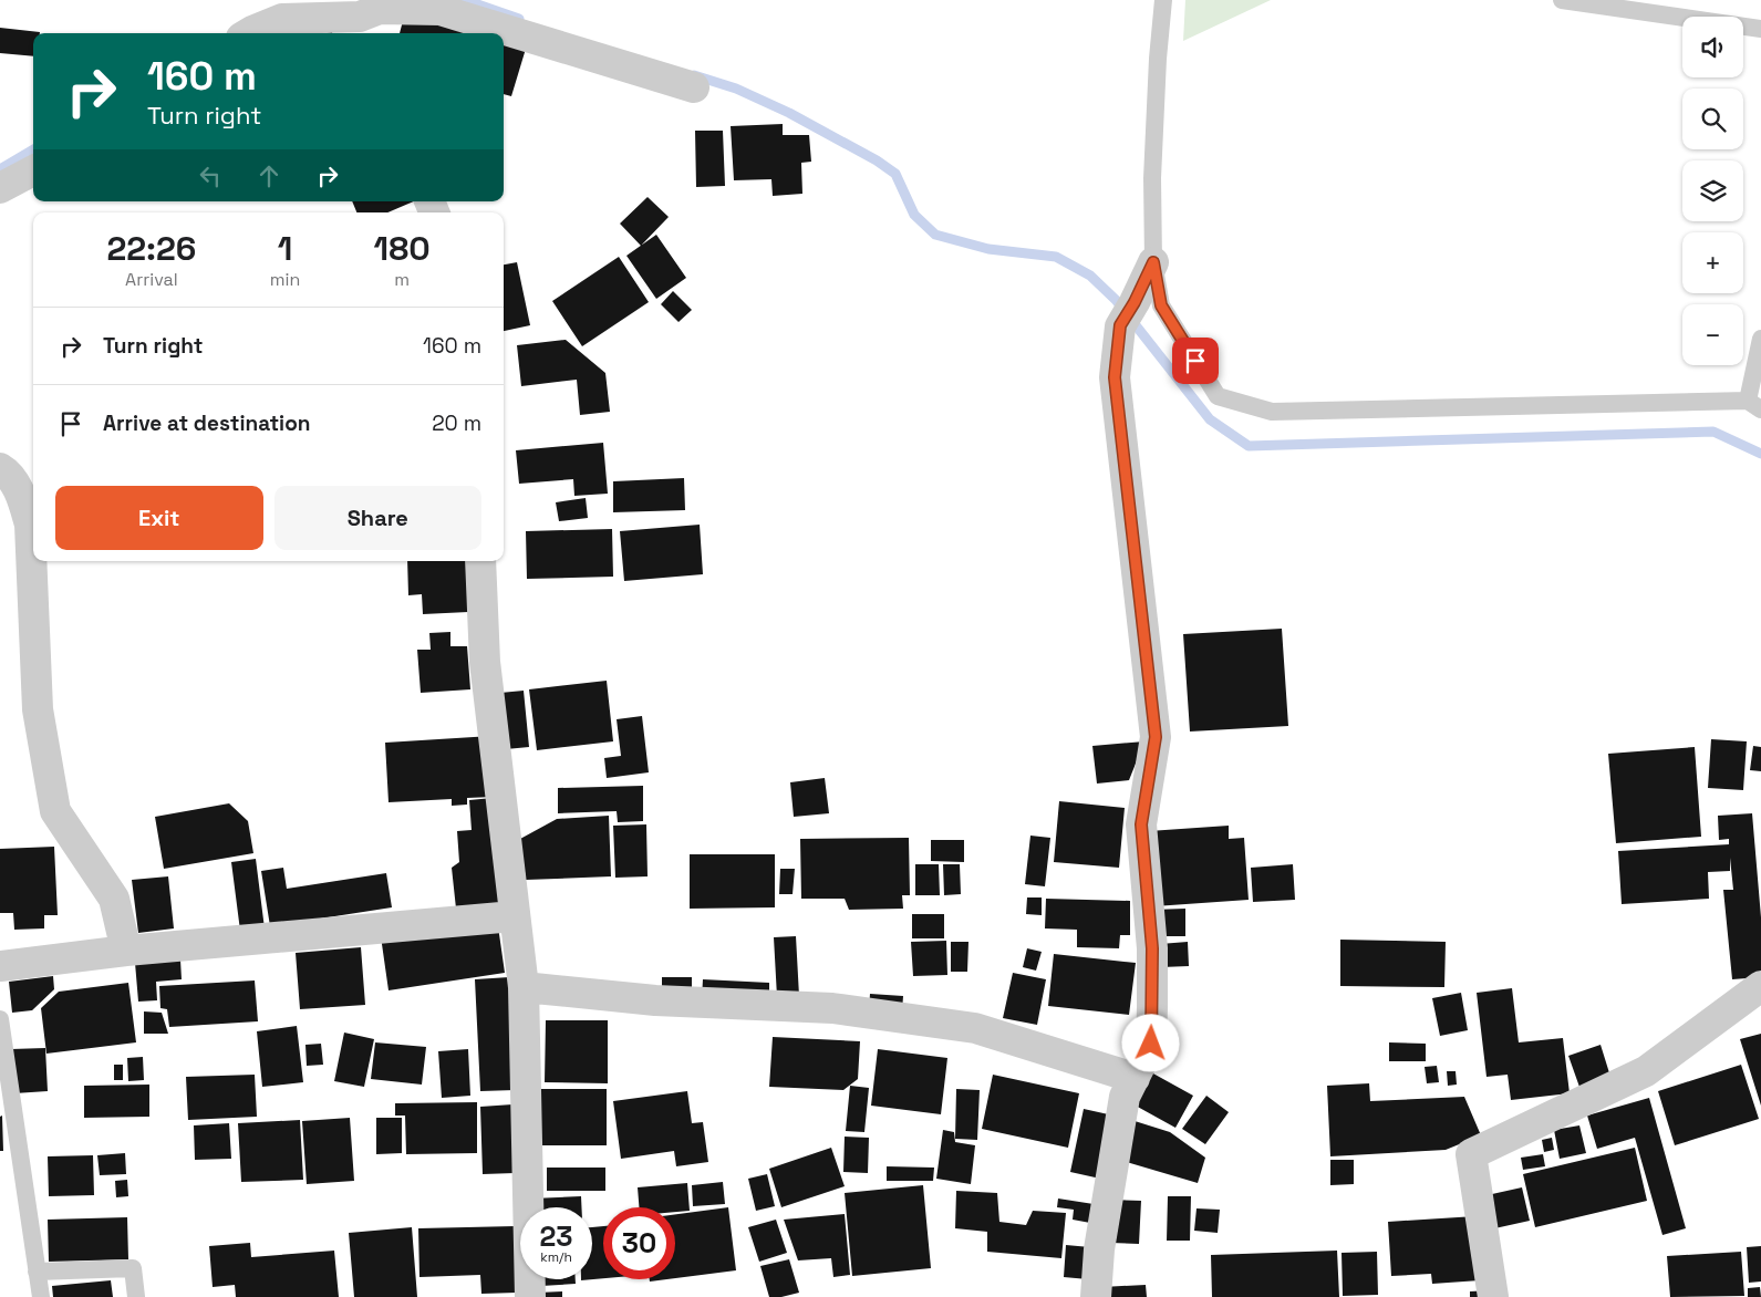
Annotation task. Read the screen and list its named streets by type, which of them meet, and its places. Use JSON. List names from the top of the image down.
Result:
{
  "page": {
    "map_buttons": ["+", "−"],
    "turn": ["160 m", "Turn right"],
    "eta": [
      "22:26",
      "Arrival",
      "1",
      "min",
      "180",
      "m"
    ],
    "list": [
      {
        "name": "Turn right",
        "value": "160 m"
      },
      {
        "name": "Arrive at destination",
        "value": "20 m"
      }
    ],
    "buttons": ["Exit", "Share"],
    "speed": "23 km/h",
    "limit": "30"
  }
}
